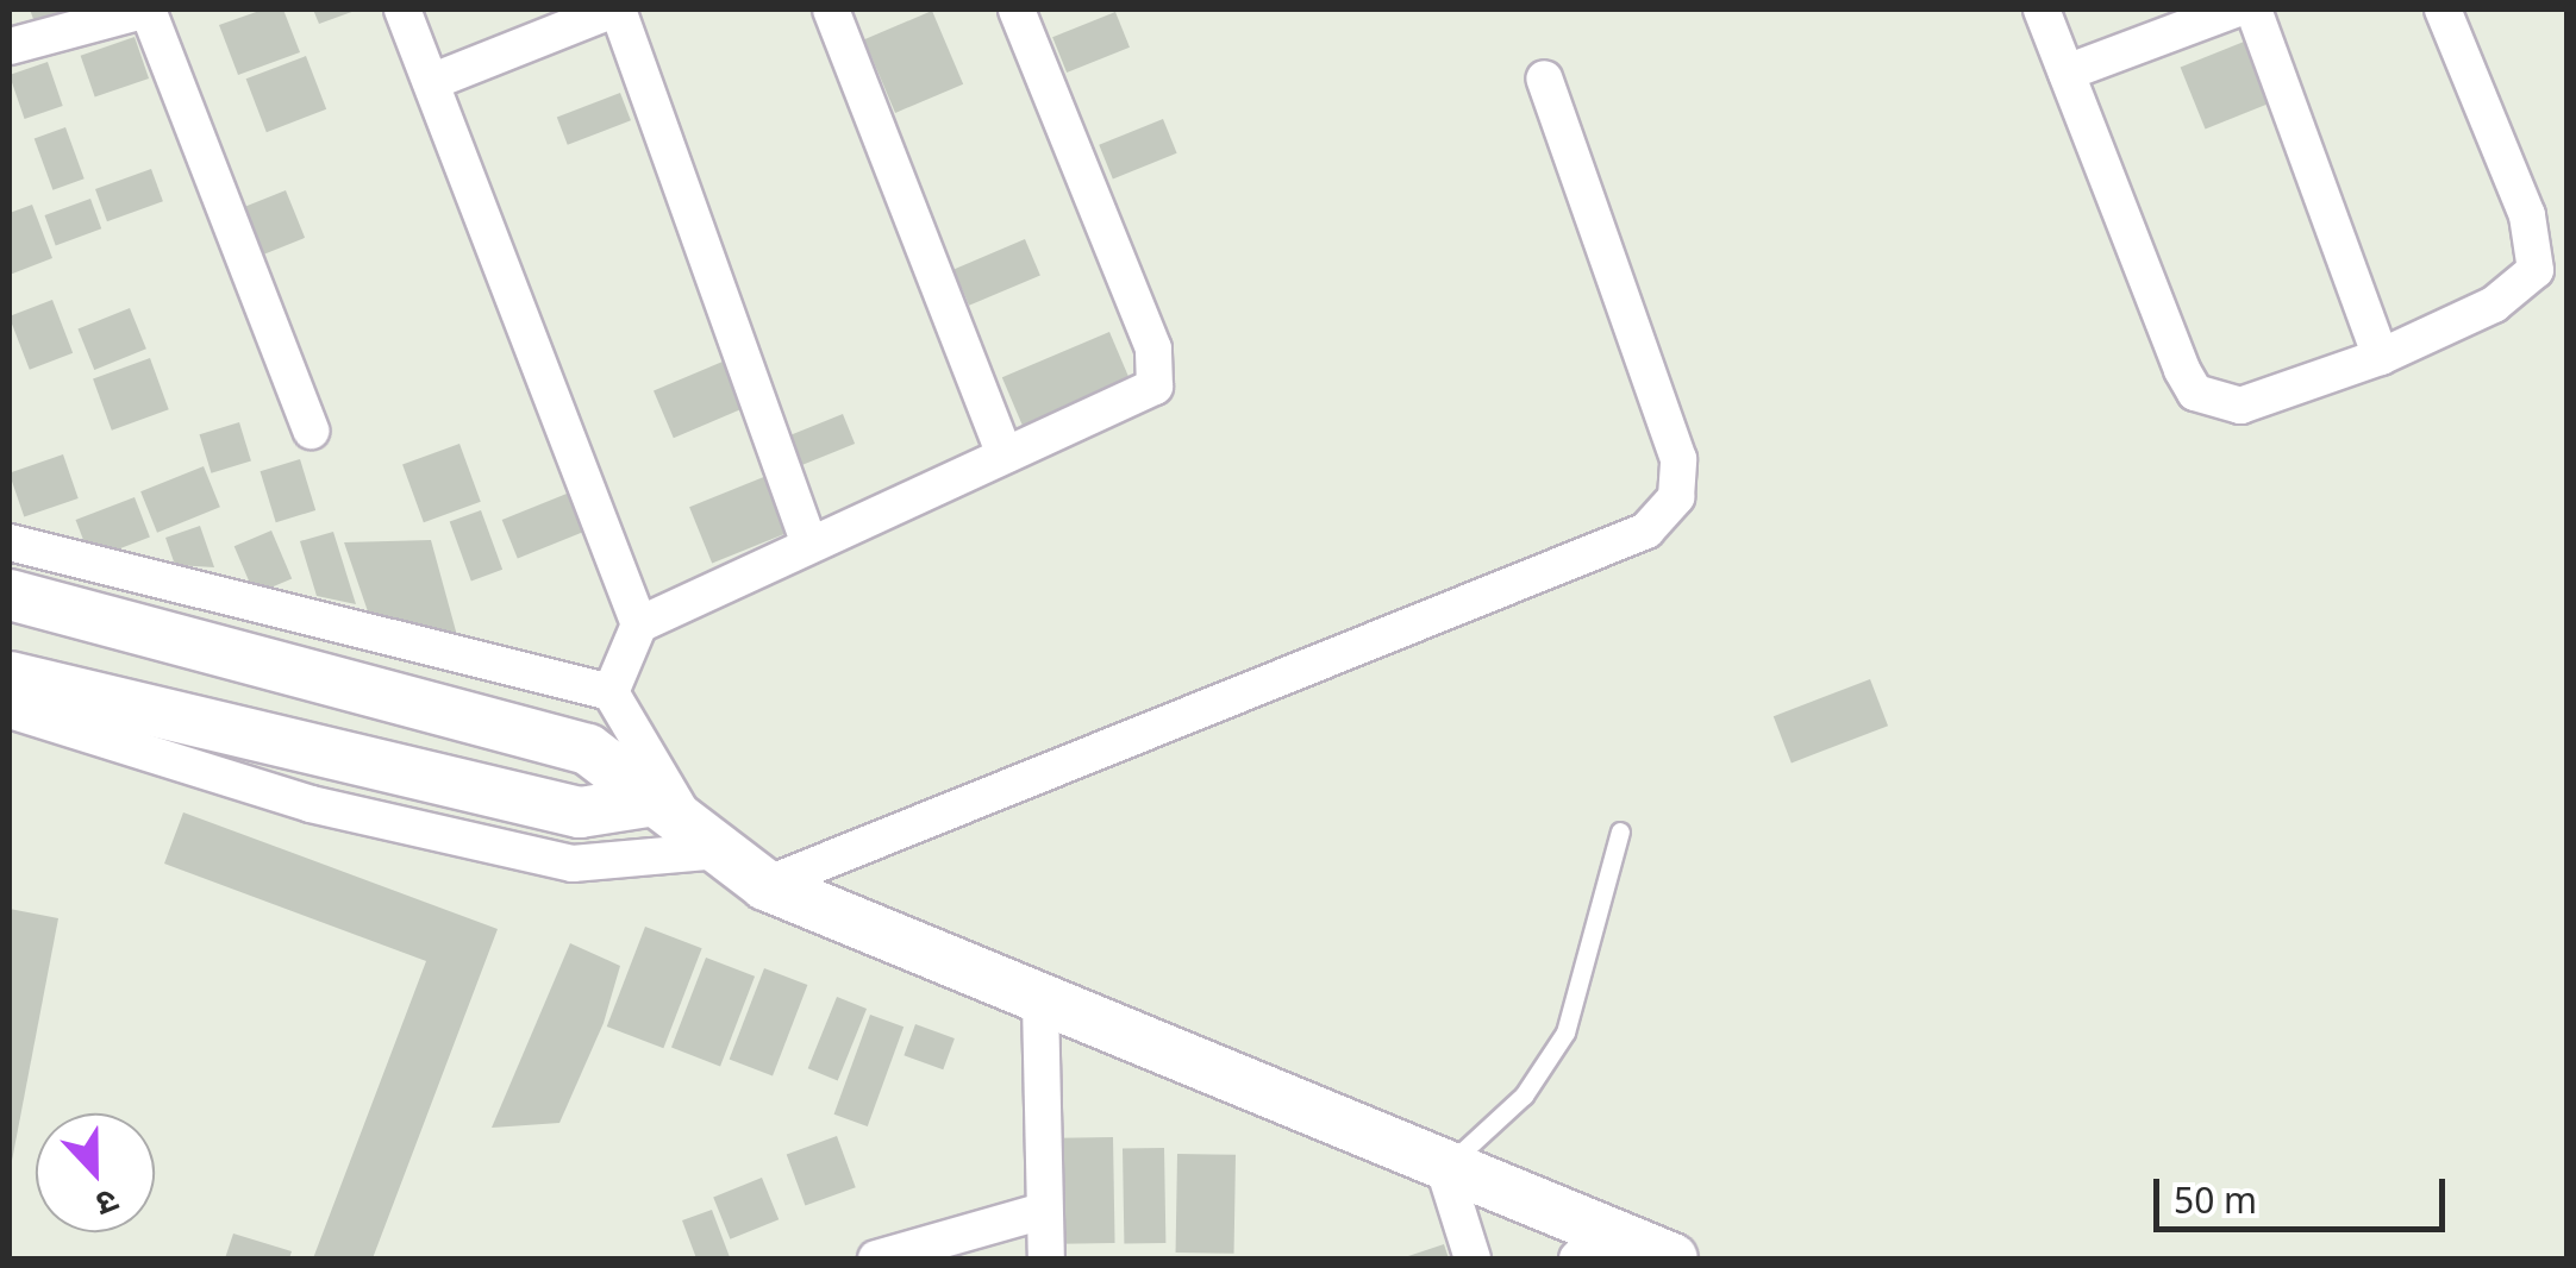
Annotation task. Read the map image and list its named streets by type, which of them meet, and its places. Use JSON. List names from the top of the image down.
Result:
{
  "scale_bar": "50 m",
  "north": "bottom"
}
